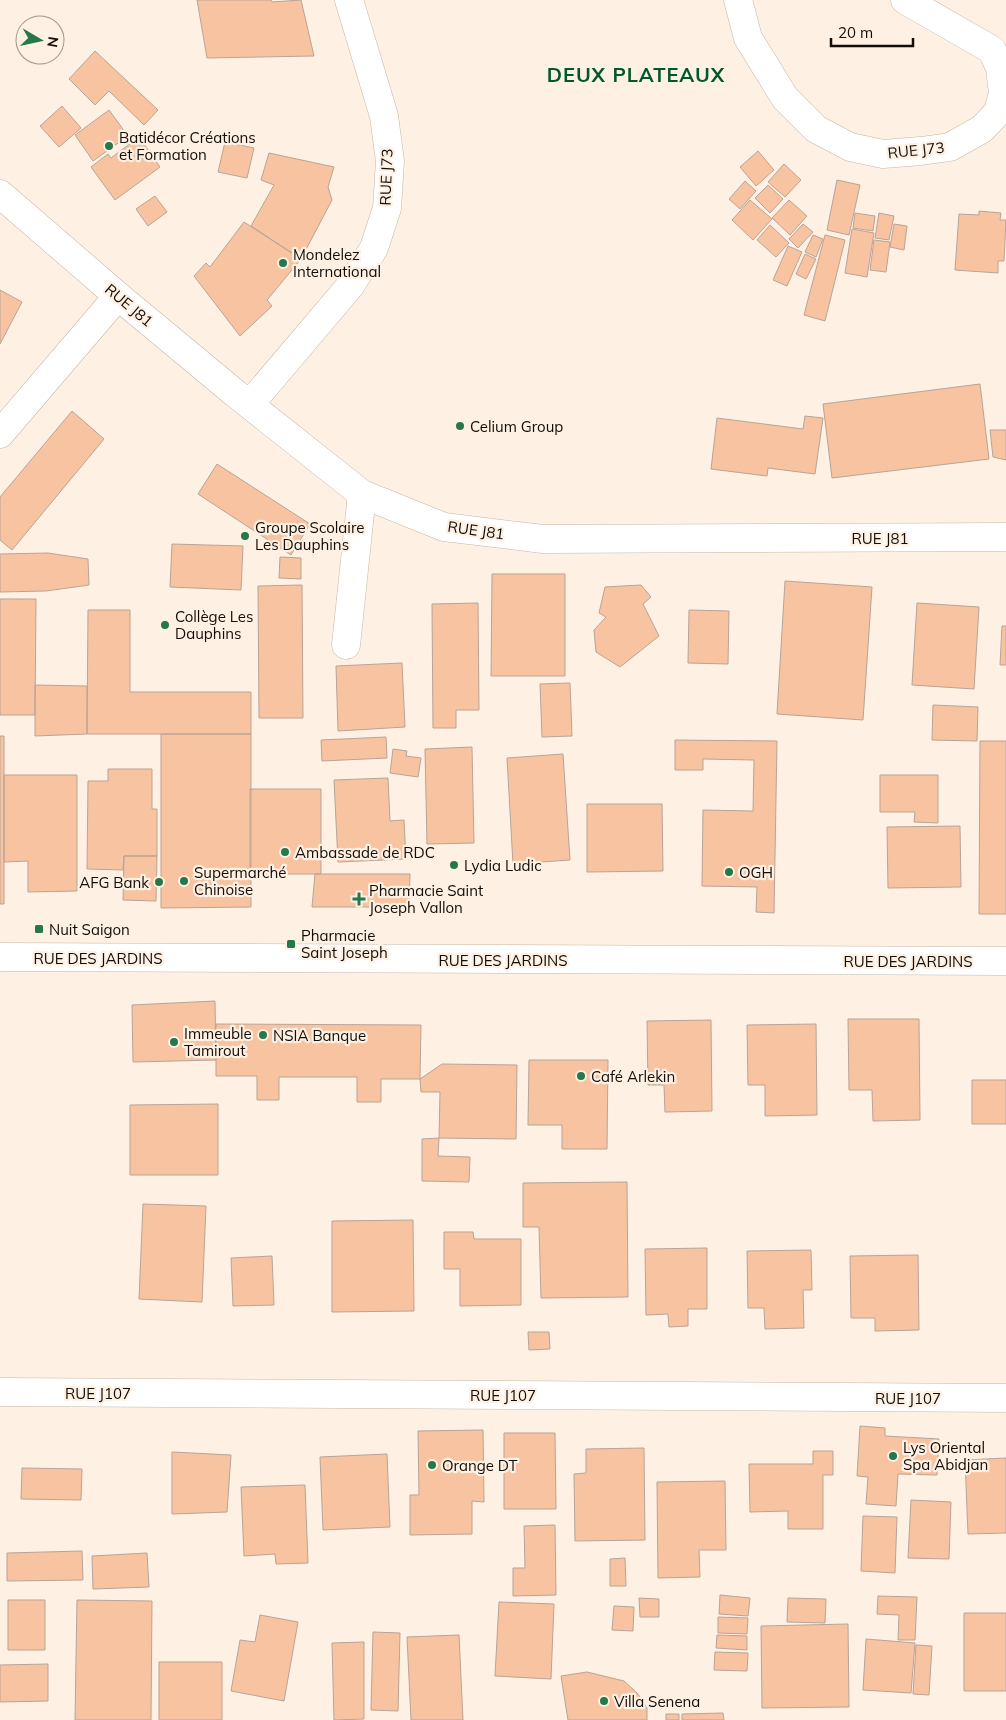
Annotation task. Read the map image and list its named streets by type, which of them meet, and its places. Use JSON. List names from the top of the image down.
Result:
{
  "streets": {
    "street": [
      "RUE J73",
      "RUE J81",
      "RUE DES JARDINS",
      "RUE J107"
    ]
  },
  "crossings": [
    ["RUE J73", "RUE J81"]
  ],
  "districts": ["DEUX PLATEAUX"],
  "places": {
    "other": [
      "Batidécor Créations et Formation",
      "Mondelez International",
      "Celium Group",
      "Groupe Scolaire Les Dauphins",
      "Collège Les Dauphins",
      "Ambassade de RDC",
      "Lydia Ludic",
      "OGH",
      "Supermarché Chinoise",
      "AFG Bank",
      "NSIA Banque",
      "Immeuble Tamirout",
      "Café Arlekin",
      "Lys Oriental Spa Abidjan",
      "Orange DT",
      "Villa Senena"
    ],
    "health": ["Pharmacie Saint Joseph Vallon"],
    "transit": ["Nuit Saigon", "Pharmacie Saint Joseph"]
  },
  "scale_bar": "20 m",
  "north": "right"
}
